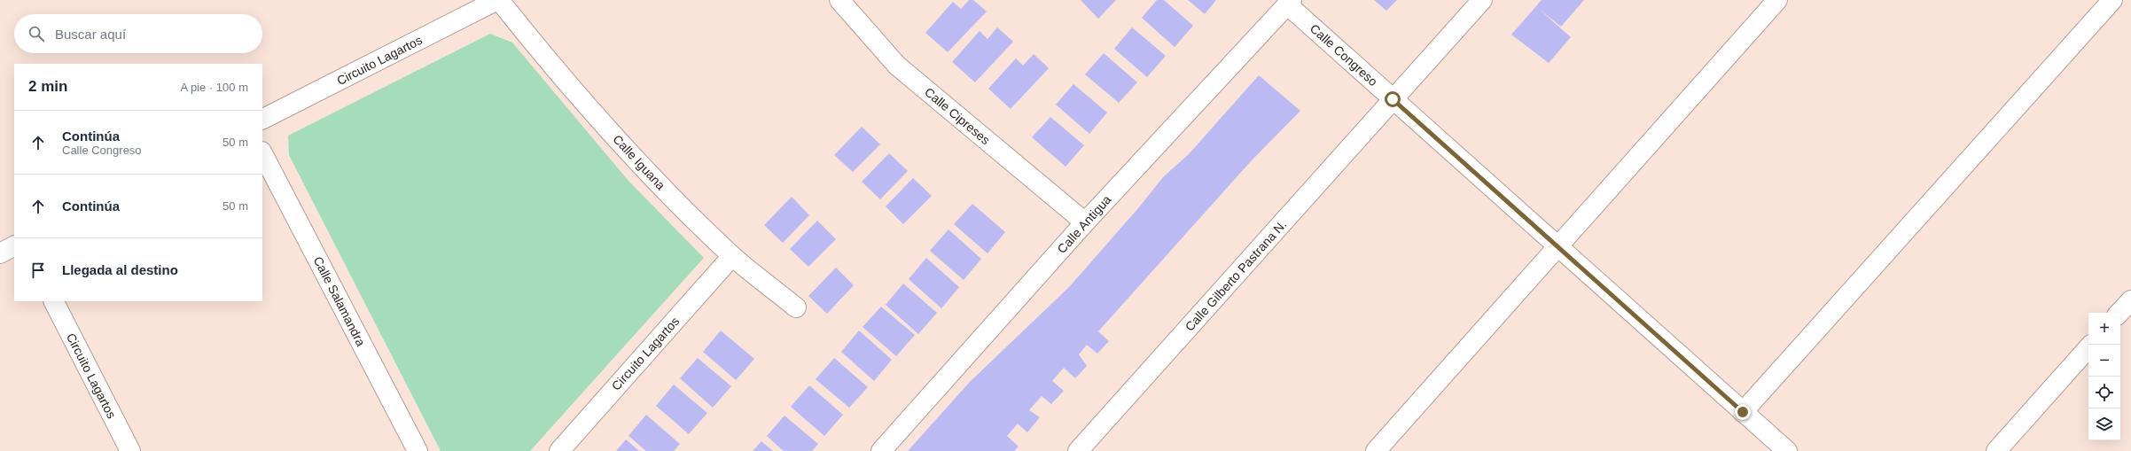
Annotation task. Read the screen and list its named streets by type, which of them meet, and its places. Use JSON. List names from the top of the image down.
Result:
{
  "streets": {
    "street": [
      "Calle Congreso",
      "Circuito Lagartos",
      "Calle Cipreses",
      "Calle Iguana",
      "Calle Antigua",
      "Calle Gilberto Pastrana N.",
      "Calle Salamandra"
    ]
  },
  "crossings": [
    ["Calle Congreso", "Calle Antigua"],
    ["Calle Congreso", "Calle Gilberto Pastrana N."],
    ["Circuito Lagartos", "Calle Iguana"],
    ["Calle Cipreses", "Calle Antigua"]
  ],
  "page": {
    "search": "Buscar aquí",
    "heading": ["2 min", "A pie · 100 m"],
    "list": [
      ["Continúa", "Calle Congreso", "50 m"],
      ["Continúa", "50 m"],
      "Llegada al destino"
    ],
    "map_buttons": ["+", "−"]
  }
}
